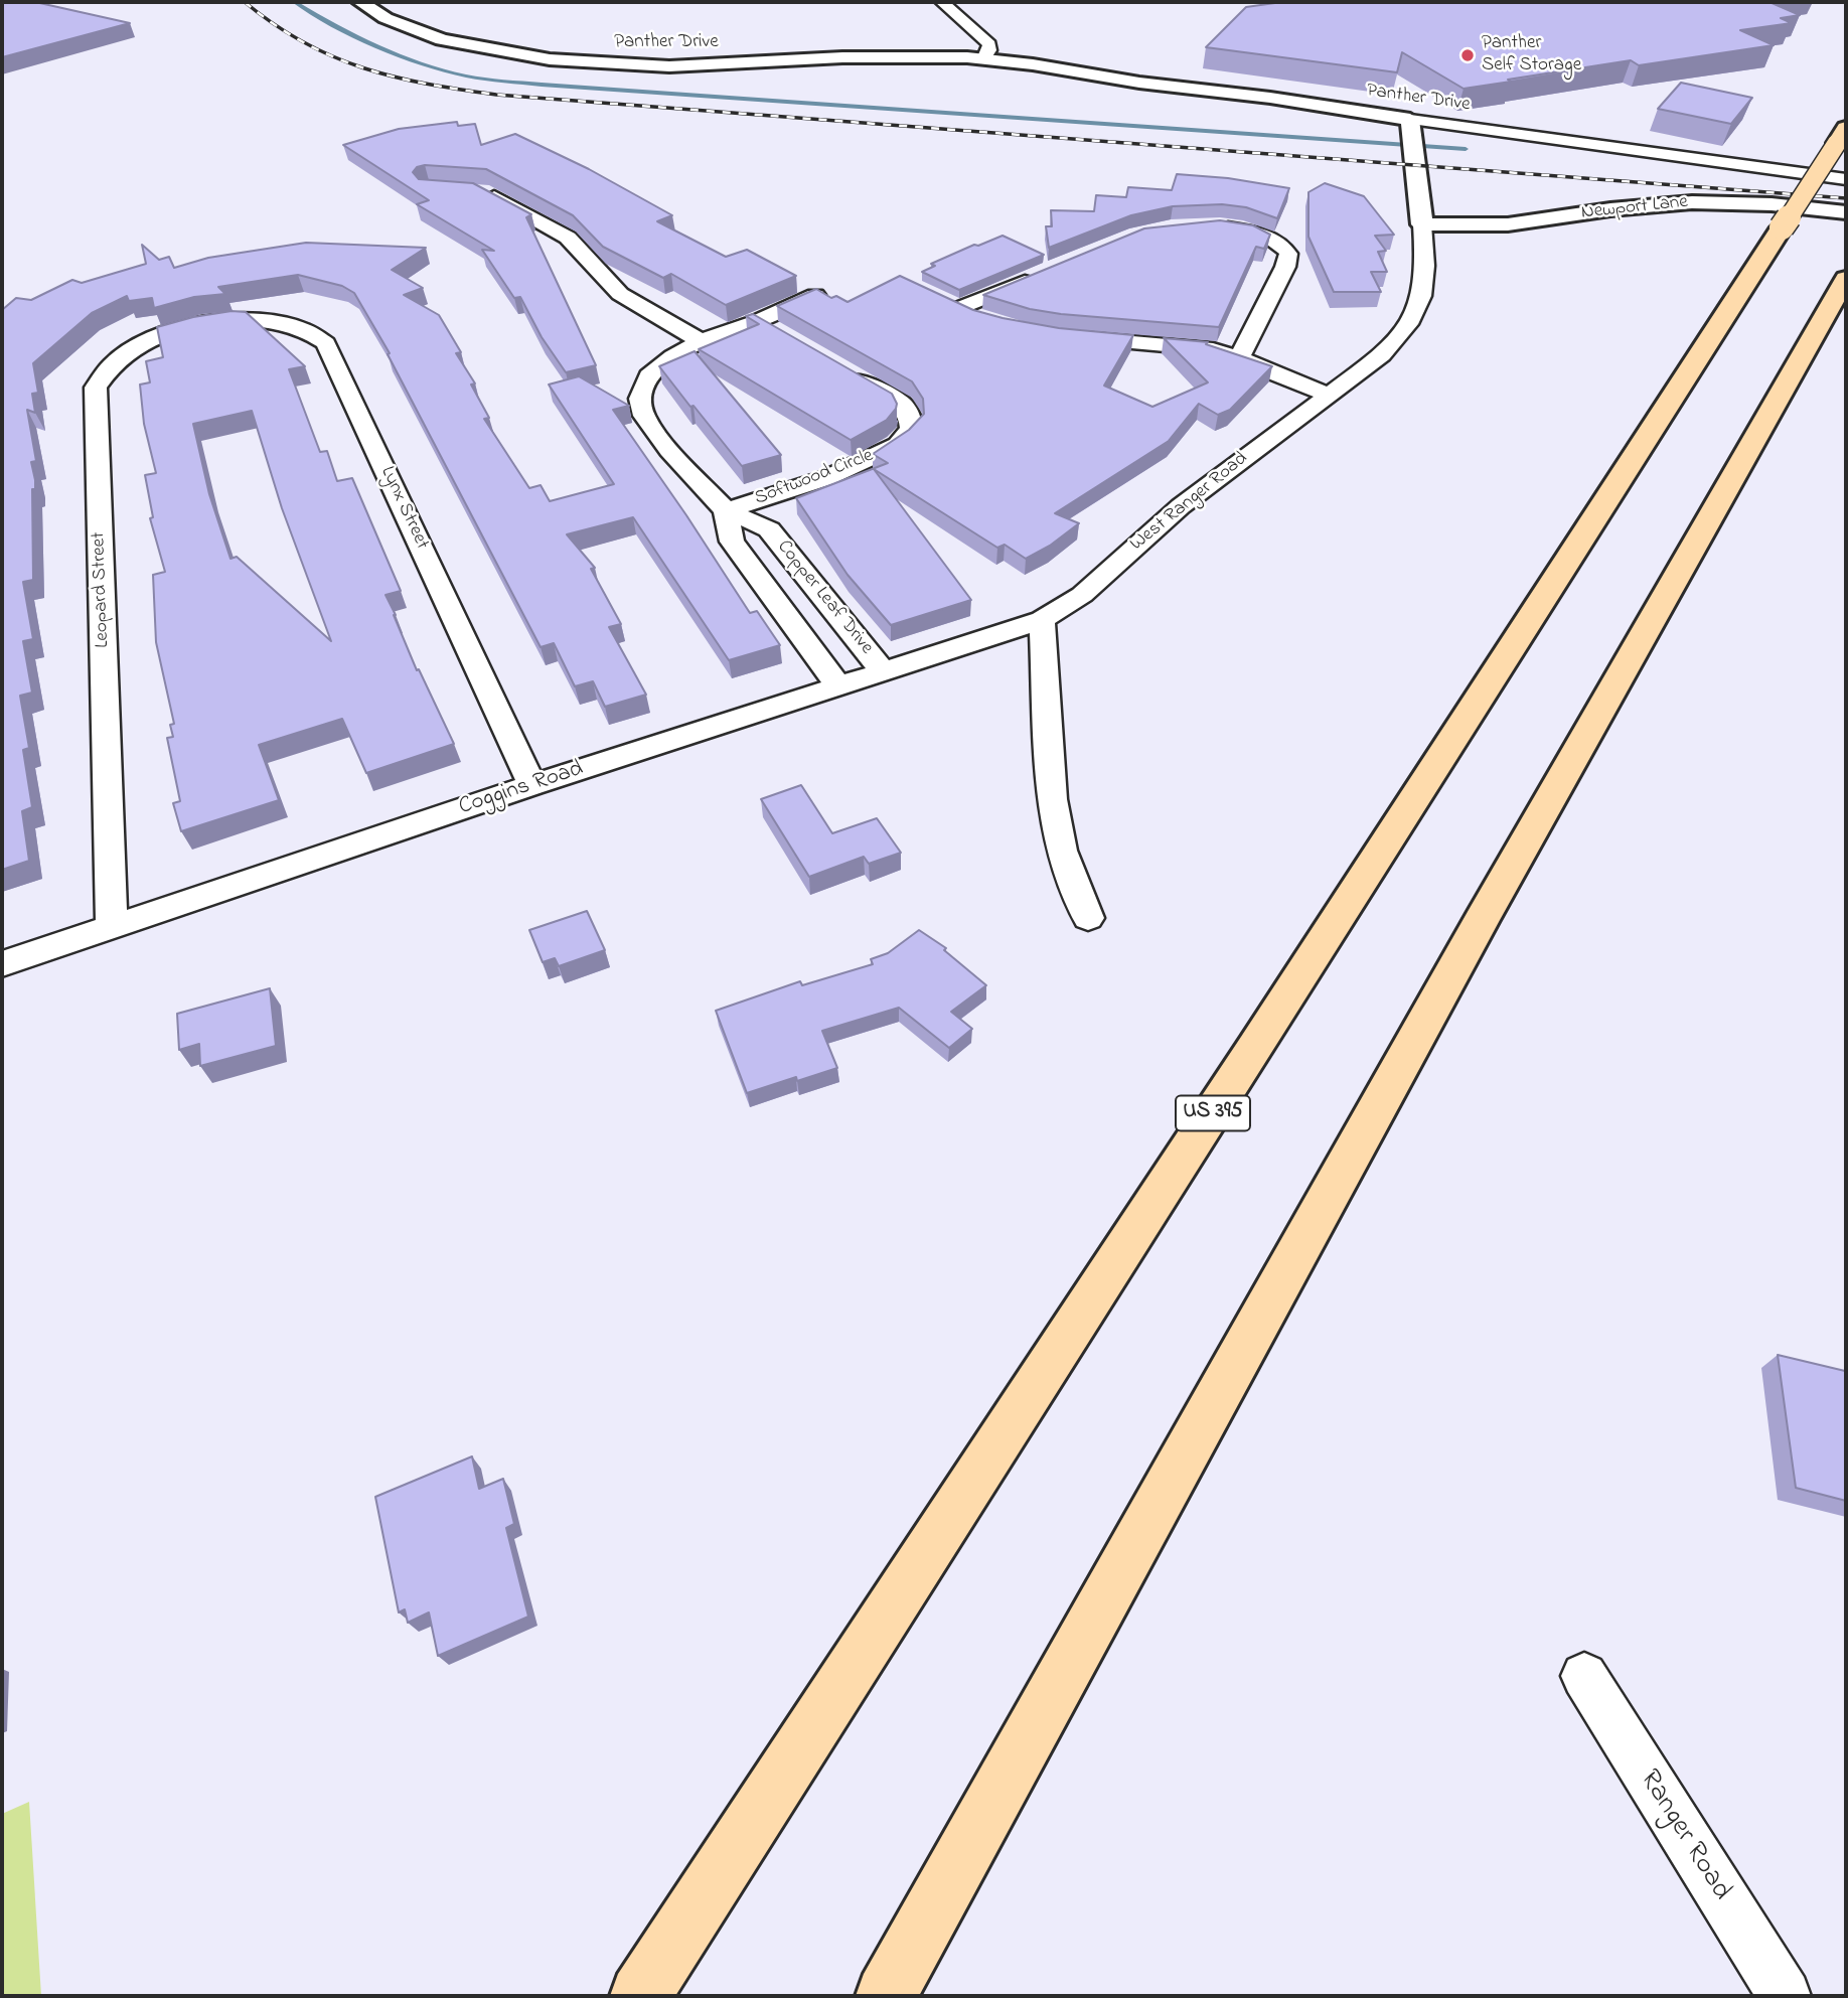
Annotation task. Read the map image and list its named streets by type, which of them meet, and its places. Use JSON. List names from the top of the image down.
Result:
{
  "streets": {
    "highway": ["US 395"],
    "street": [
      "Panther Drive",
      "Newport Lane",
      "Softwood Circle",
      "West Ranger Road",
      "Lynx Street",
      "Leopard Street",
      "Copper Leaf Drive",
      "Coggins Road",
      "Ranger Road"
    ]
  },
  "crossings": [
    ["Panther Drive", "West Ranger Road"],
    ["Newport Lane", "West Ranger Road"],
    ["Softwood Circle", "Copper Leaf Drive"],
    ["West Ranger Road", "Coggins Road"],
    ["Lynx Street", "Leopard Street"],
    ["Lynx Street", "Coggins Road"],
    ["Leopard Street", "Coggins Road"],
    ["Copper Leaf Drive", "Coggins Road"]
  ],
  "places": ["Panther Self Storage"]
}
